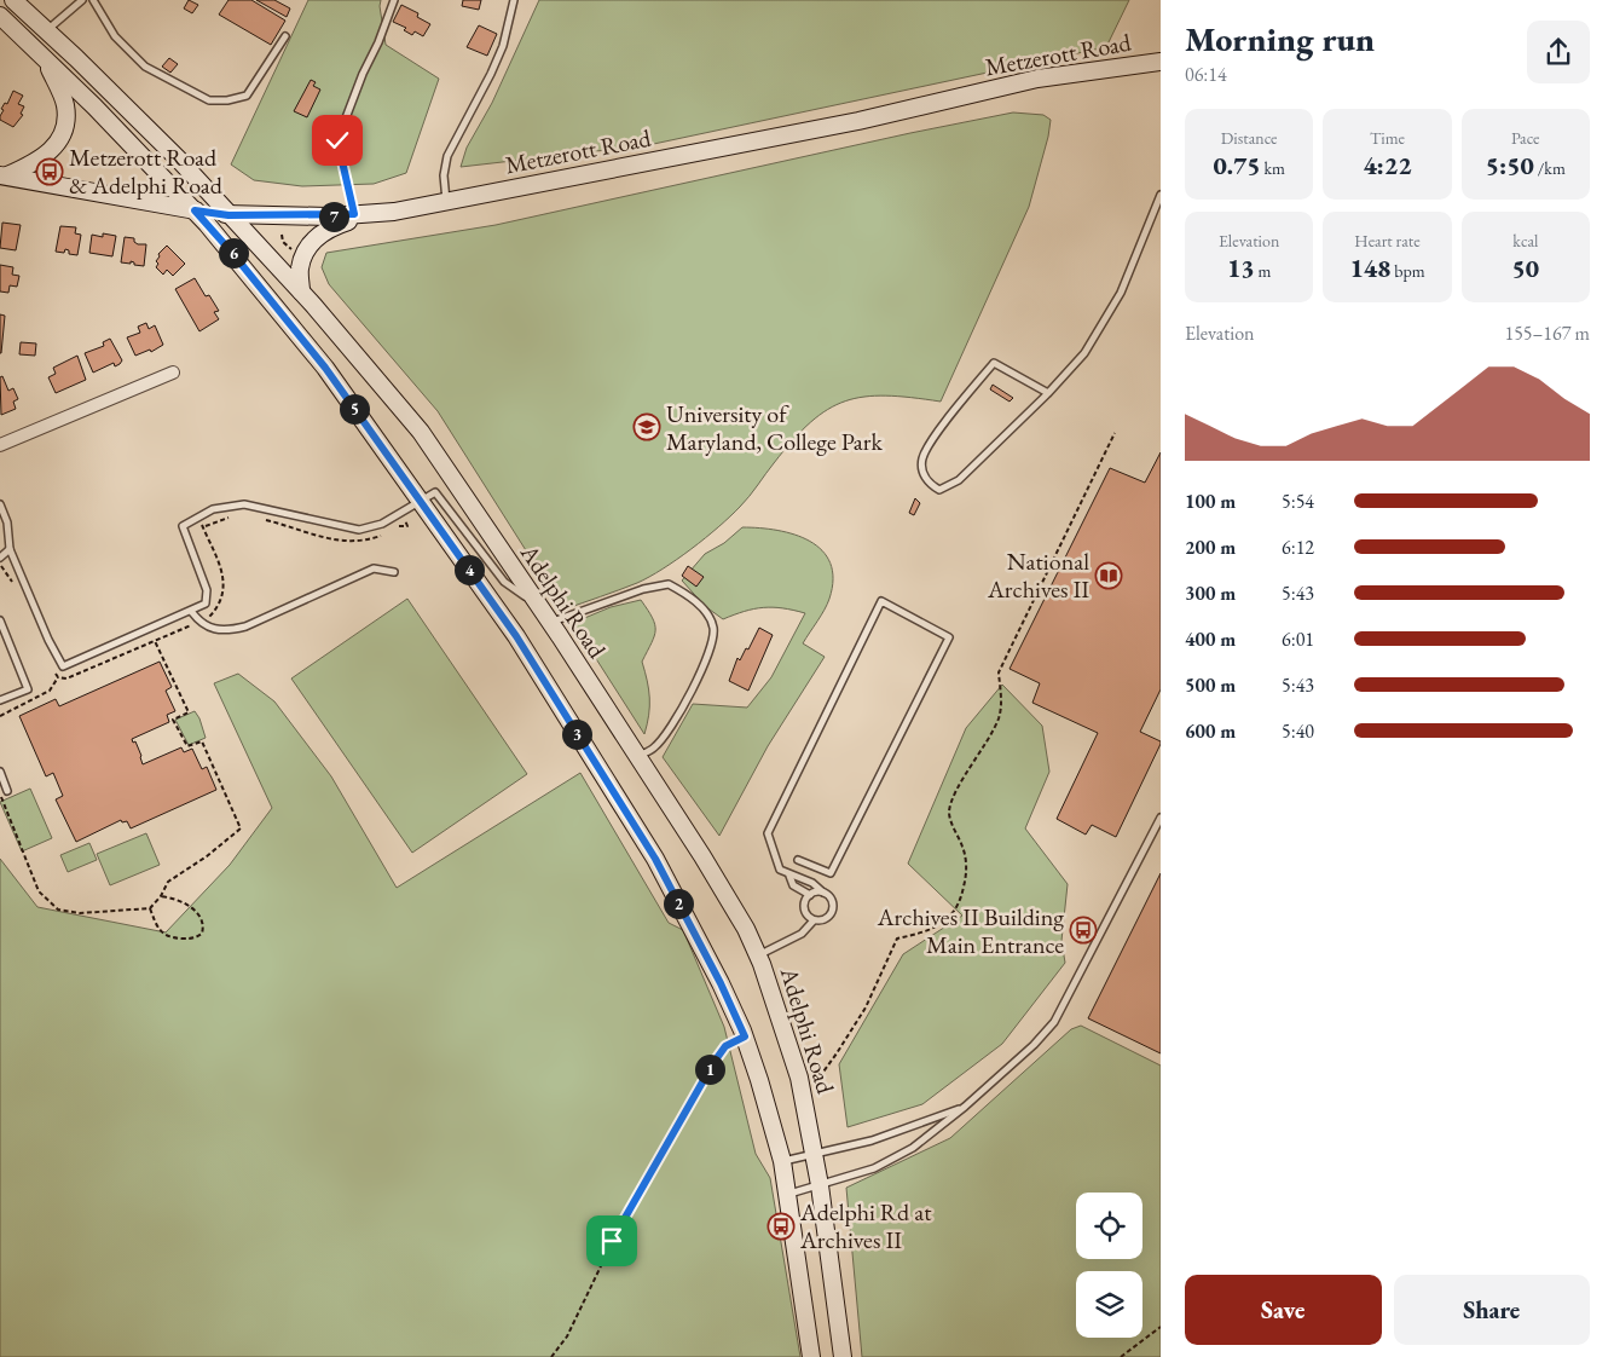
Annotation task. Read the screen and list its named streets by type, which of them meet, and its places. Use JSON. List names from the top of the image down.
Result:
{
  "streets": {
    "main road": ["Metzerott Road", "Adelphi Road"]
  },
  "crossings": [
    ["Metzerott Road", "Adelphi Road"]
  ],
  "places": {
    "bus stop": ["Metzerott Road & Adelphi Road", "Archives II Building Main Entrance", "Adelphi Rd at Archives II"],
    "school or university": ["University of Maryland, College Park"],
    "library": ["National Archives II"]
  },
  "page": {
    "heading": ["Morning run", "06:14"],
    "stats": [
      ["Distance", "0.75 km"],
      ["Time", "4:22"],
      ["Pace", "5:50 /km"],
      ["Elevation", "13 m"],
      ["Heart rate", "148 bpm"],
      ["kcal", "50"]
    ],
    "pins": [
      "7",
      "6",
      "5",
      "4",
      "3",
      "2",
      "1"
    ],
    "chart": ["Elevation", "155–167 m"],
    "list": [
      {
        "name": "100 m",
        "note": "5:54"
      },
      {
        "name": "200 m",
        "note": "6:12"
      },
      {
        "name": "300 m",
        "note": "5:43"
      },
      {
        "name": "400 m",
        "note": "6:01"
      },
      {
        "name": "500 m",
        "note": "5:43"
      },
      {
        "name": "600 m",
        "note": "5:40"
      }
    ],
    "buttons": ["Save", "Share"]
  }
}
